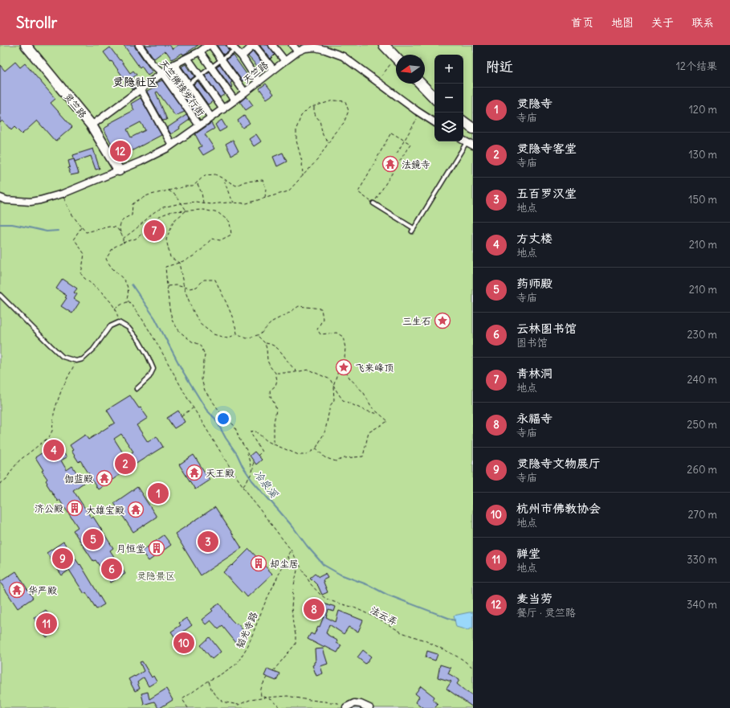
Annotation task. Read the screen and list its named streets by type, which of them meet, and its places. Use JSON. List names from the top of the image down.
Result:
{
  "streets": {
    "street": ["天竺路", "天竺佛缘步行街", "灵竺路"],
    "path": ["法云弄", "韬光寺路"]
  },
  "crossings": [
    ["天竺路", "天竺佛缘步行街"],
    ["天竺路", "灵竺路"],
    ["法云弄", "韬光寺路"]
  ],
  "districts": ["灵隐社区"],
  "water": ["冷泉溪"],
  "parks": ["灵隐景区"],
  "places": {
    "temple": [
      "法鏡寺",
      "天王殿",
      "伽蓝殿",
      "大雄宝殿",
      "华严殿"
    ],
    "place": ["三生石", "飞来峰顶"],
    "building": ["济公殿", "月恒堂", "却尘居"]
  },
  "north": "left",
  "page": {
    "header": "Strollr",
    "nav": [
      "首页",
      "地图",
      "关于",
      "联系"
    ],
    "heading": ["附近", "12个结果"],
    "map_buttons": ["+", "−"],
    "list": [
      {
        "mark": "1",
        "name": "灵隐寺",
        "note": "寺庙",
        "value": "120 m"
      },
      {
        "mark": "2",
        "name": "灵隐寺客堂",
        "note": "寺庙",
        "value": "130 m"
      },
      {
        "mark": "3",
        "name": "五百罗汉堂",
        "note": "地点",
        "value": "150 m"
      },
      {
        "mark": "4",
        "name": "方丈楼",
        "note": "地点",
        "value": "210 m"
      },
      {
        "mark": "5",
        "name": "药师殿",
        "note": "寺庙",
        "value": "210 m"
      },
      {
        "mark": "6",
        "name": "云林图书馆",
        "note": "图书馆",
        "value": "230 m"
      },
      {
        "mark": "7",
        "name": "青林洞",
        "note": "地点",
        "value": "240 m"
      },
      {
        "mark": "8",
        "name": "永福寺",
        "note": "寺庙",
        "value": "250 m"
      },
      {
        "mark": "9",
        "name": "灵隐寺文物展厅",
        "note": "寺庙",
        "value": "260 m"
      },
      {
        "mark": "10",
        "name": "杭州市佛教协会",
        "note": "地点",
        "value": "270 m"
      },
      {
        "mark": "11",
        "name": "禅堂",
        "note": "地点",
        "value": "330 m"
      },
      {
        "mark": "12",
        "name": "麦当劳",
        "note": "餐厅 · 灵竺路",
        "value": "340 m"
      }
    ],
    "pins": [
      "12",
      "7",
      "4",
      "2",
      "1",
      "5",
      "3",
      "9",
      "6",
      "8",
      "11",
      "10"
    ]
  }
}
